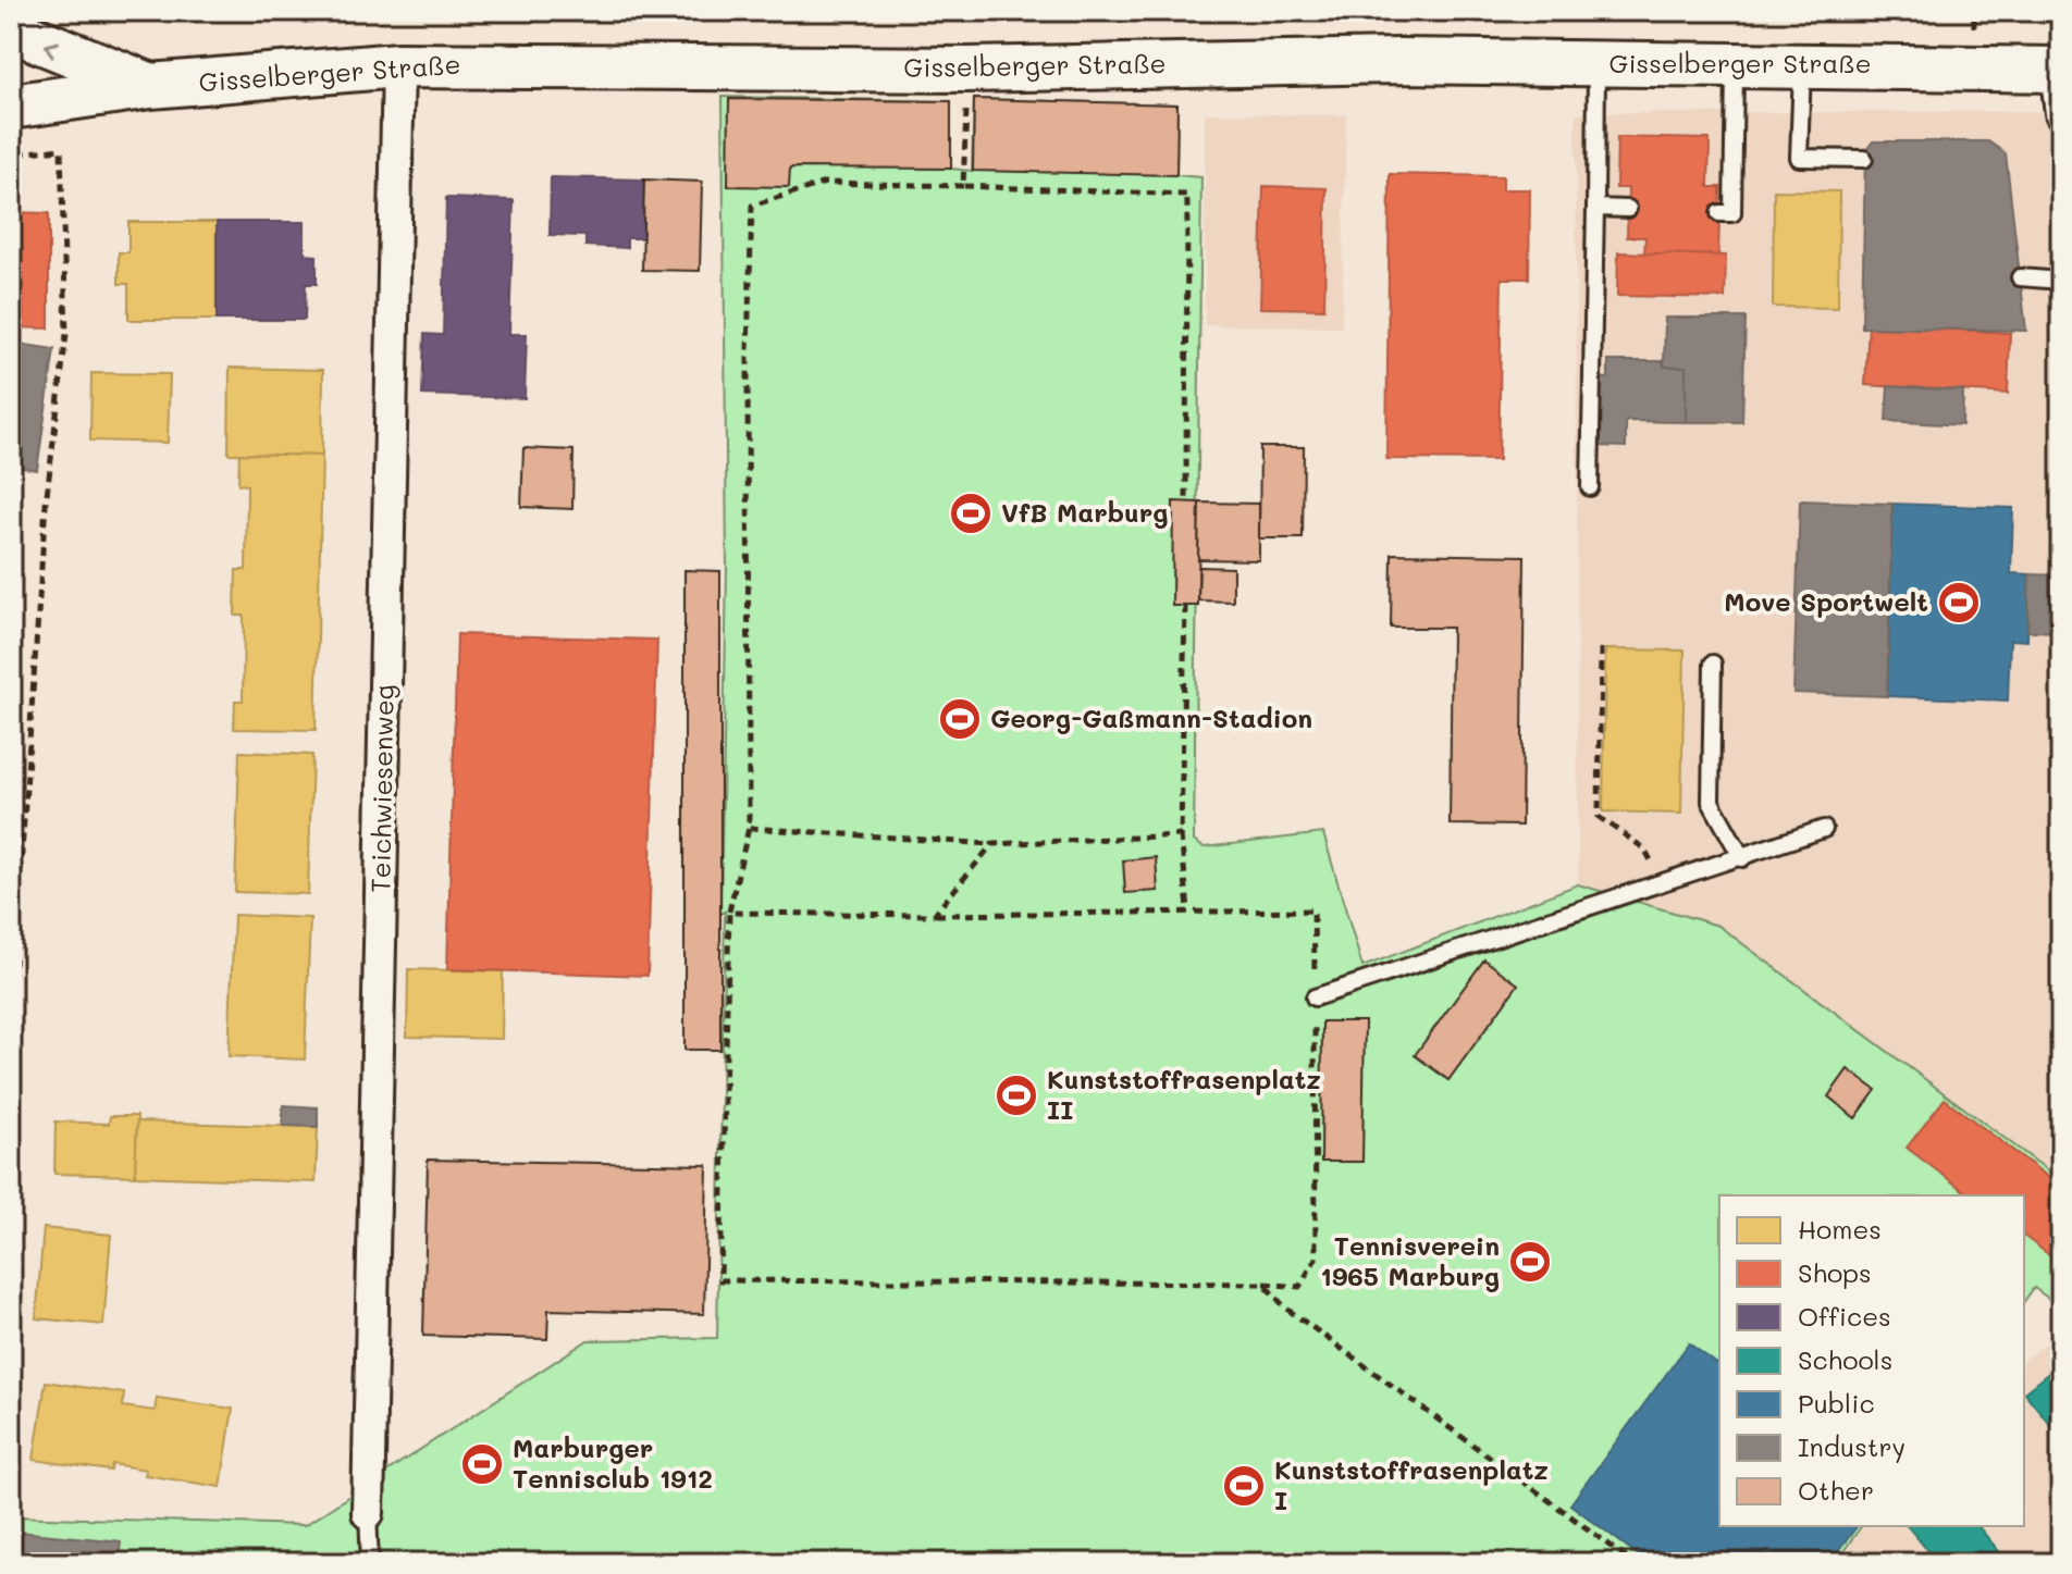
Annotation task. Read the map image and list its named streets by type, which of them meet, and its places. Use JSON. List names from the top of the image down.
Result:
{
  "streets": {
    "main road": ["Gisselberger Straße"],
    "street": ["Teichwiesenweg"]
  },
  "crossings": [
    ["Gisselberger Straße", "Teichwiesenweg"]
  ],
  "places": {
    "sports": [
      "VfB Marburg",
      "Move Sportwelt",
      "Georg-Gaßmann-Stadion",
      "Kunststoffrasenplatz II",
      "Tennisverein 1965 Marburg",
      "Marburger Tennisclub 1912",
      "Kunststoffrasenplatz I"
    ]
  },
  "legend": [
    "Homes",
    "Shops",
    "Offices",
    "Schools",
    "Public",
    "Industry",
    "Other"
  ]
}
